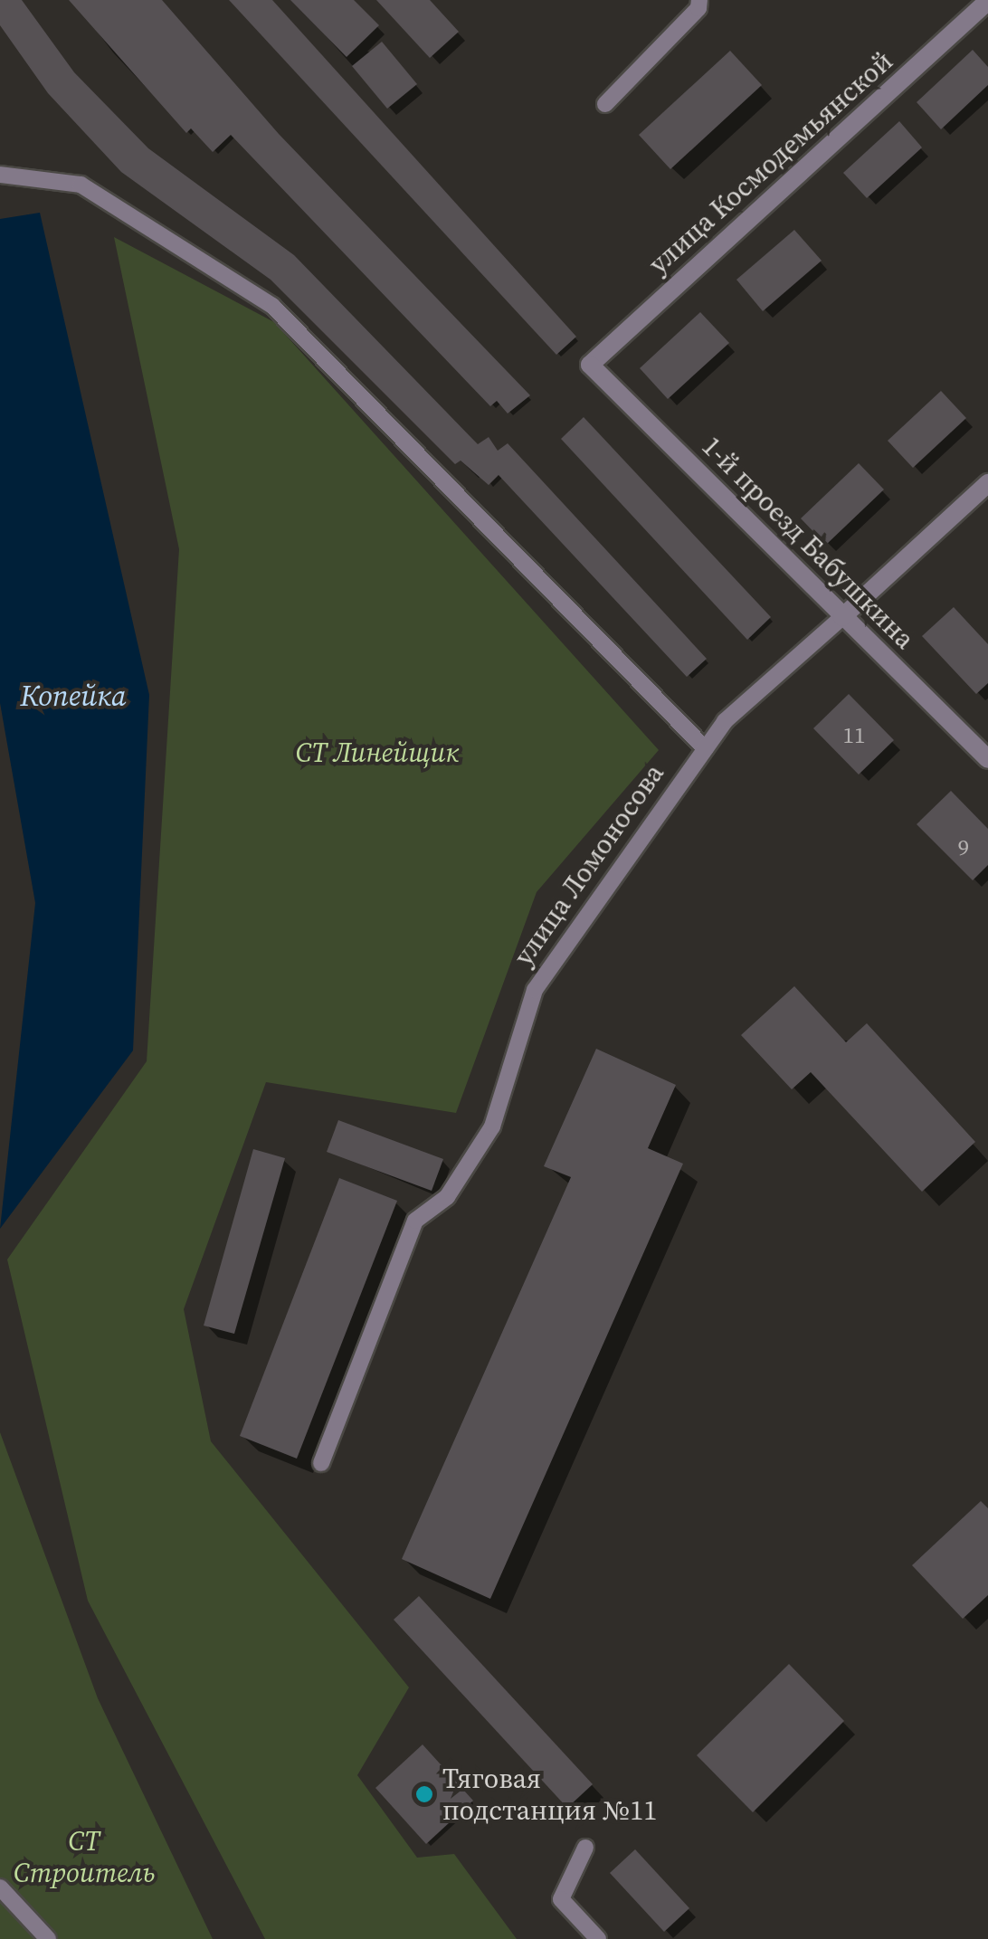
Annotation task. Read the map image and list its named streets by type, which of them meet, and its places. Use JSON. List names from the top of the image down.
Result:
{
  "streets": {
    "street": ["улица Космодемьянской", "1-й проезд Бабушкина", "улица Ломоносова"]
  },
  "crossings": [
    ["улица Космодемьянской", "1-й проезд Бабушкина"],
    ["1-й проезд Бабушкина", "улица Ломоносова"]
  ],
  "water": ["Копейка"],
  "parks": ["СТ Линейщик", "СТ Строитель"],
  "places": ["Тяговая подстанция №11"],
  "house_numbers": ["11", "9"]
}
